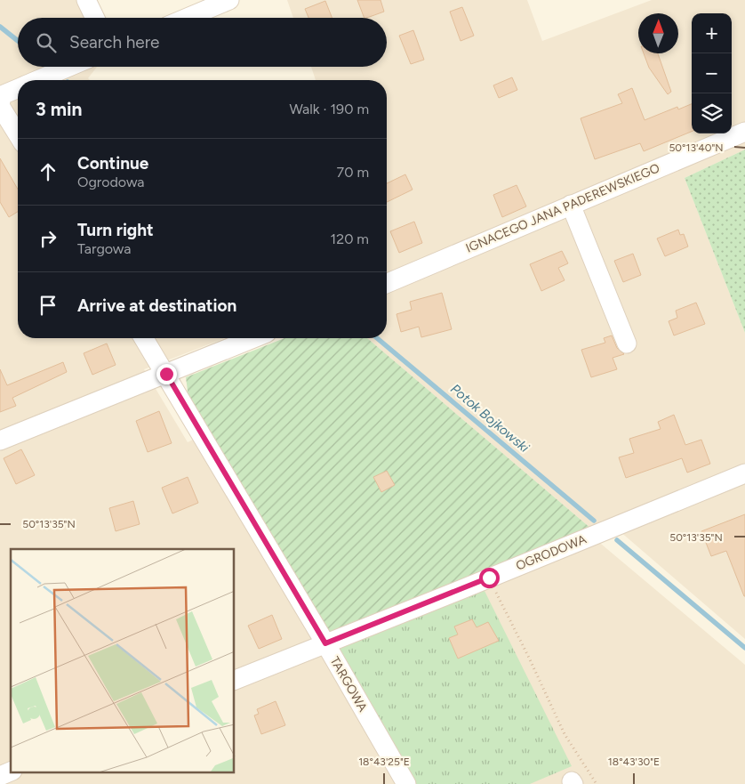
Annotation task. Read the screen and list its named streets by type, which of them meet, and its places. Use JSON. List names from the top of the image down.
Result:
{
  "streets": {
    "street": ["IGNACEGO JANA PADEREWSKIEGO", "OGRODOWA", "TARGOWA"]
  },
  "crossings": [
    ["OGRODOWA", "TARGOWA"]
  ],
  "water": ["Potok Bojkowski"],
  "north": "top",
  "page": {
    "map_buttons": ["+", "−"],
    "search": "Search here",
    "heading": ["3 min", "Walk · 190 m"],
    "list": [
      ["Continue", "Ogrodowa", "70 m"],
      ["Turn right", "Targowa", "120 m"],
      "Arrive at destination"
    ]
  },
  "coordinates": [
    "50°13'40\"N",
    "50°13'35\"N",
    "18°43'25\"E",
    "18°43'30\"E"
  ]
}
